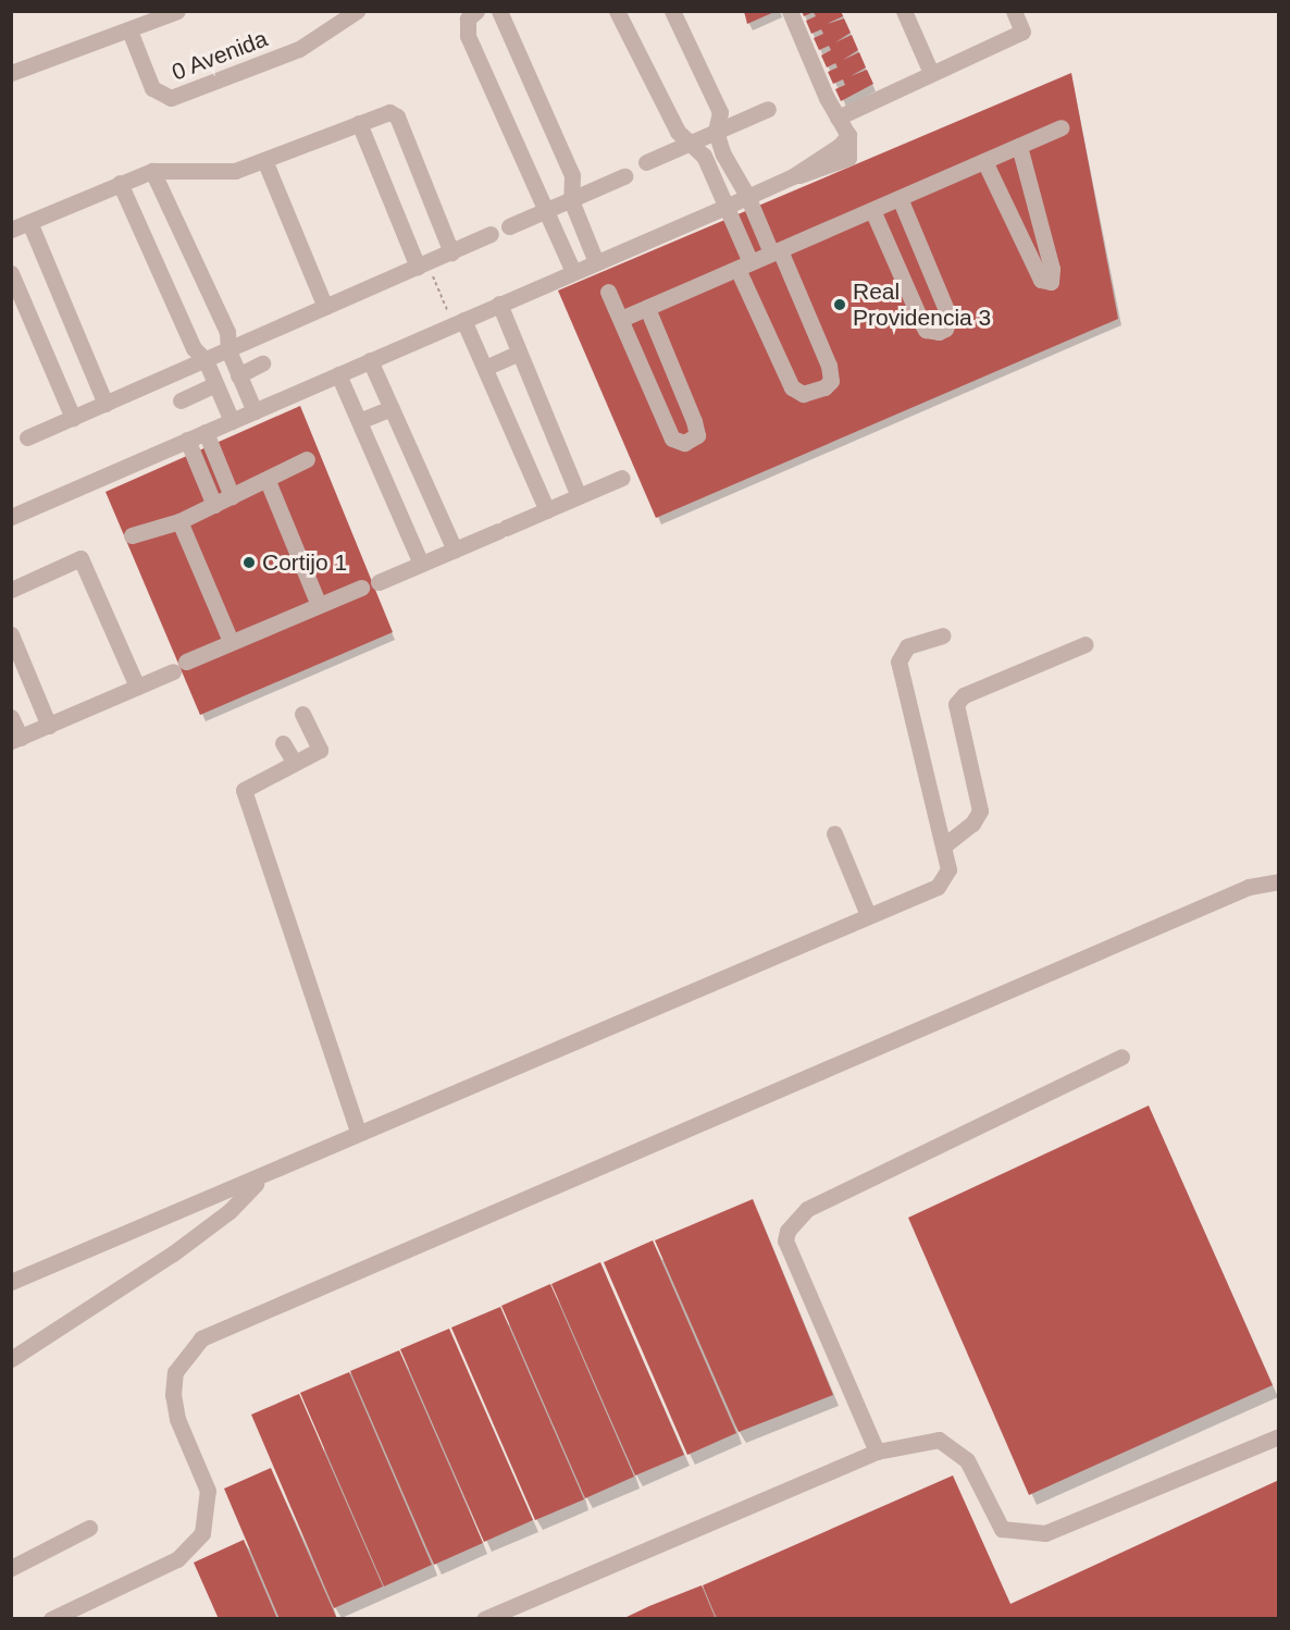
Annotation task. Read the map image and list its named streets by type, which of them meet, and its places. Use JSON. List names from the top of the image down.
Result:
{
  "streets": {
    "street": ["0 Avenida"]
  },
  "places": ["Real Providencia 3", "Cortijo 1"]
}
